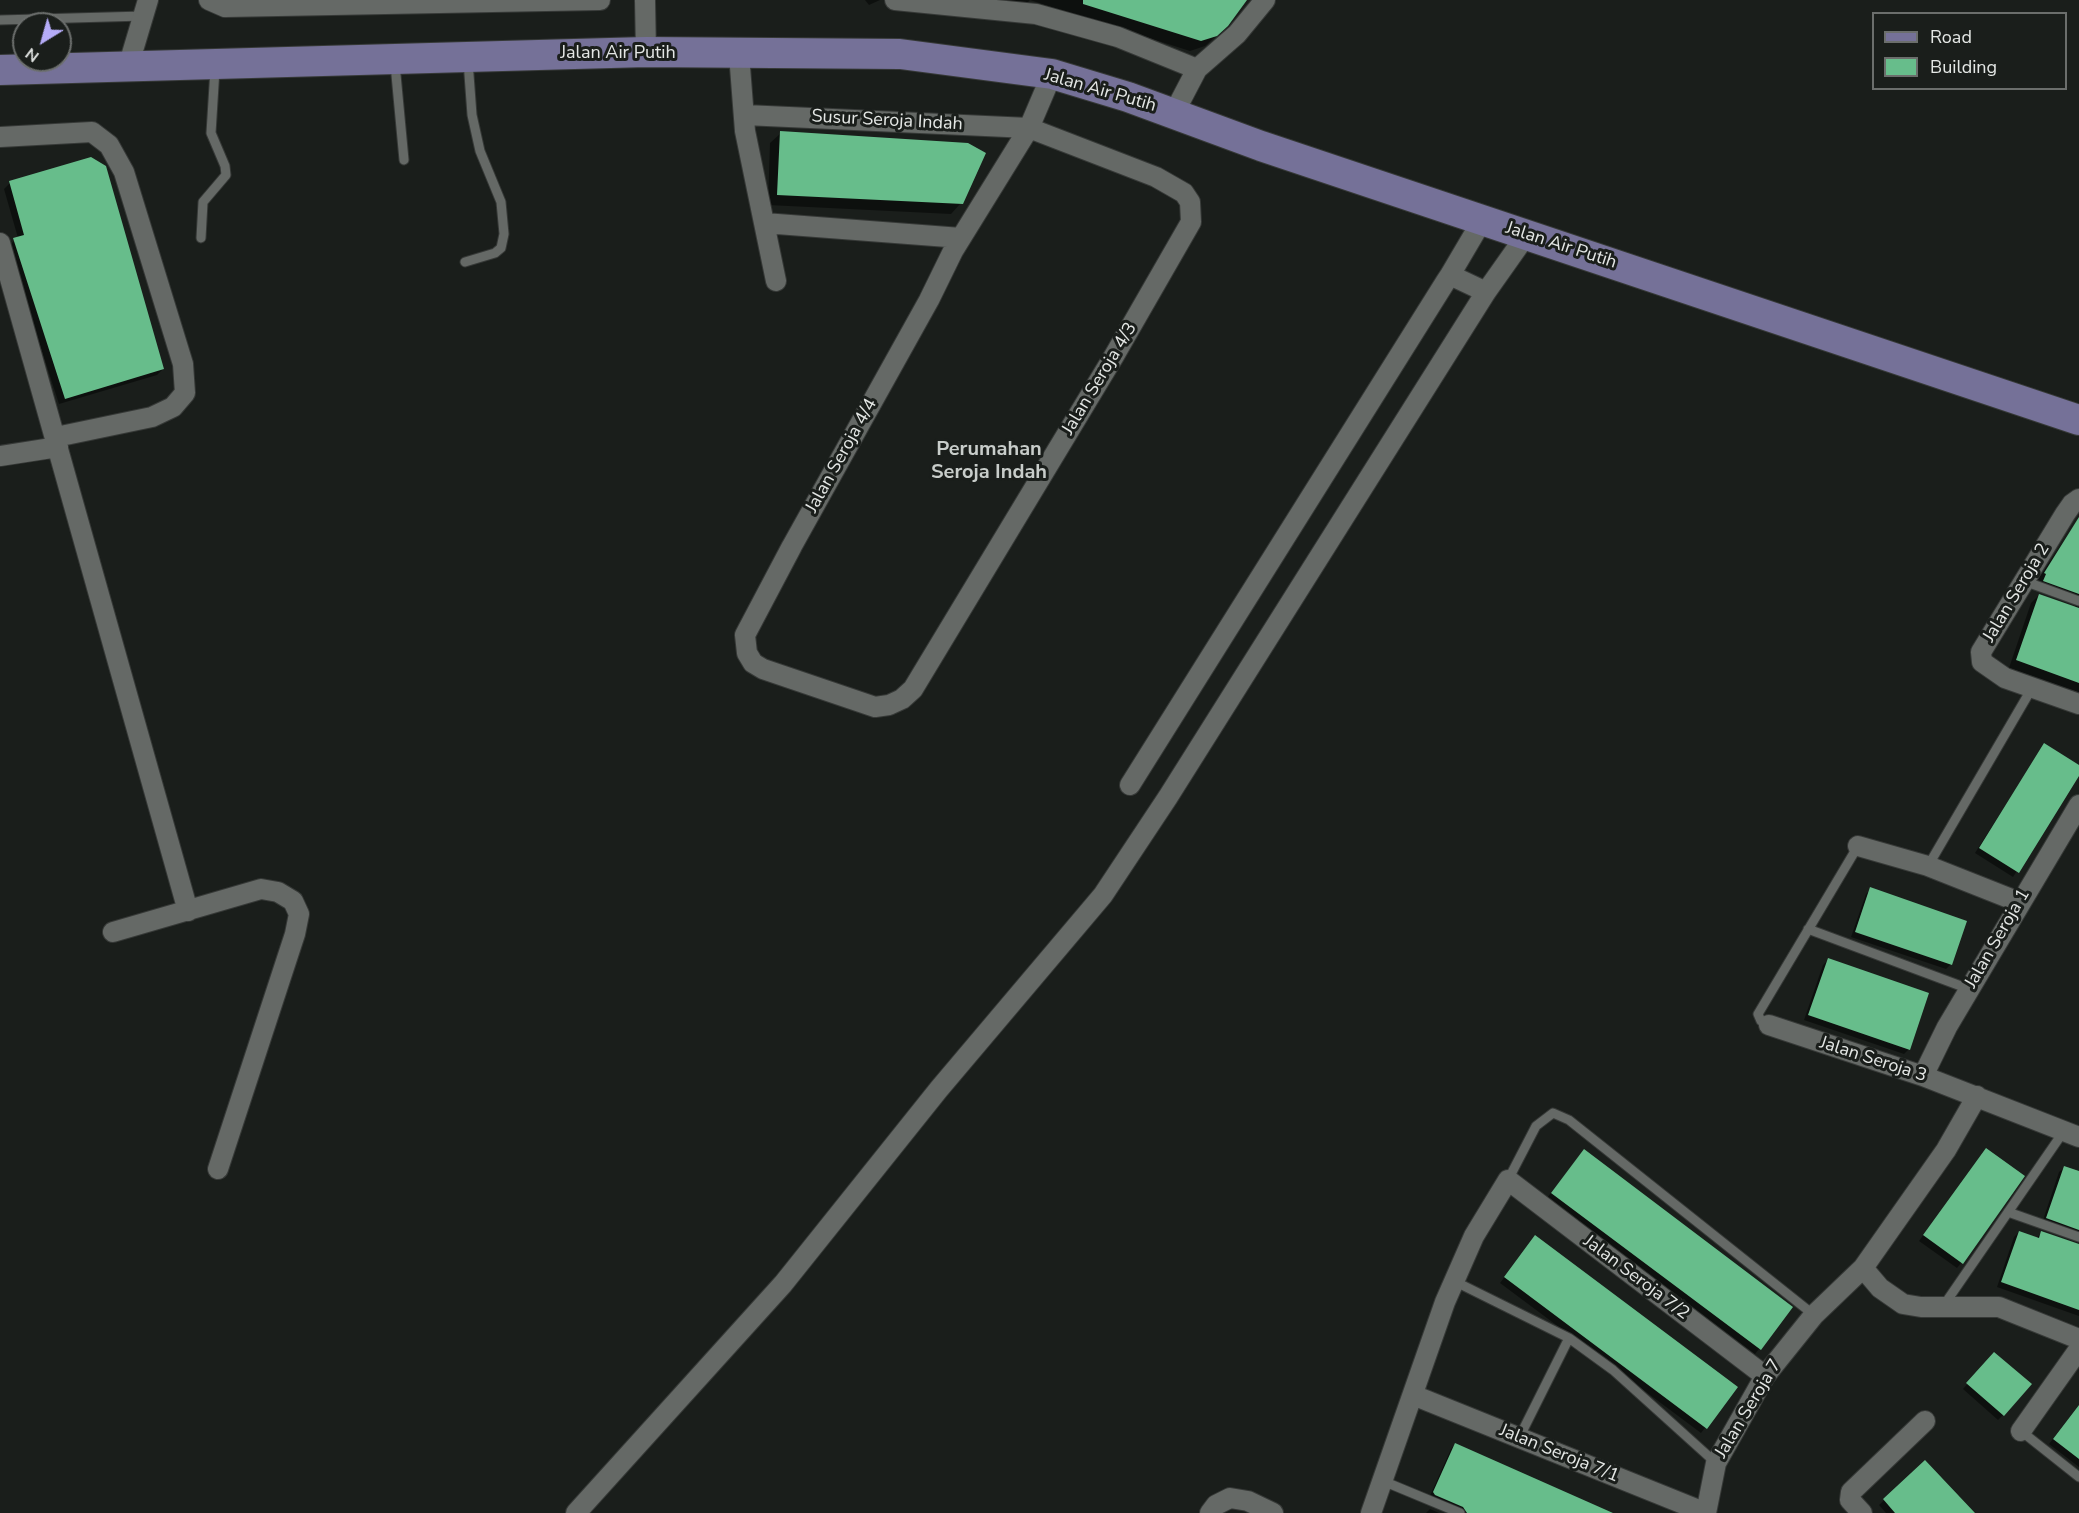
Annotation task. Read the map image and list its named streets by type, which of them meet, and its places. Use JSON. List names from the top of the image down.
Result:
{
  "streets": {
    "main road": ["Jalan Air Putih"],
    "street": [
      "Susur Seroja Indah",
      "Jalan Seroja 4/3",
      "Jalan Seroja 4/4",
      "Jalan Seroja 2",
      "Jalan Seroja 1",
      "Jalan Seroja 3",
      "Jalan Seroja 7/2",
      "Jalan Seroja 7",
      "Jalan Seroja 7/1"
    ]
  },
  "crossings": [
    ["Jalan Air Putih", "Jalan Seroja 4/4"],
    ["Susur Seroja Indah", "Jalan Seroja 4/3"],
    ["Susur Seroja Indah", "Jalan Seroja 4/4"],
    ["Jalan Seroja 4/3", "Jalan Seroja 4/4"],
    ["Jalan Seroja 1", "Jalan Seroja 3"],
    ["Jalan Seroja 3", "Jalan Seroja 7"],
    ["Jalan Seroja 7/2", "Jalan Seroja 7"],
    ["Jalan Seroja 7", "Jalan Seroja 7/1"]
  ],
  "districts": ["Perumahan Seroja Indah"],
  "legend": ["Road", "Building"],
  "north": "bottom left"
}
